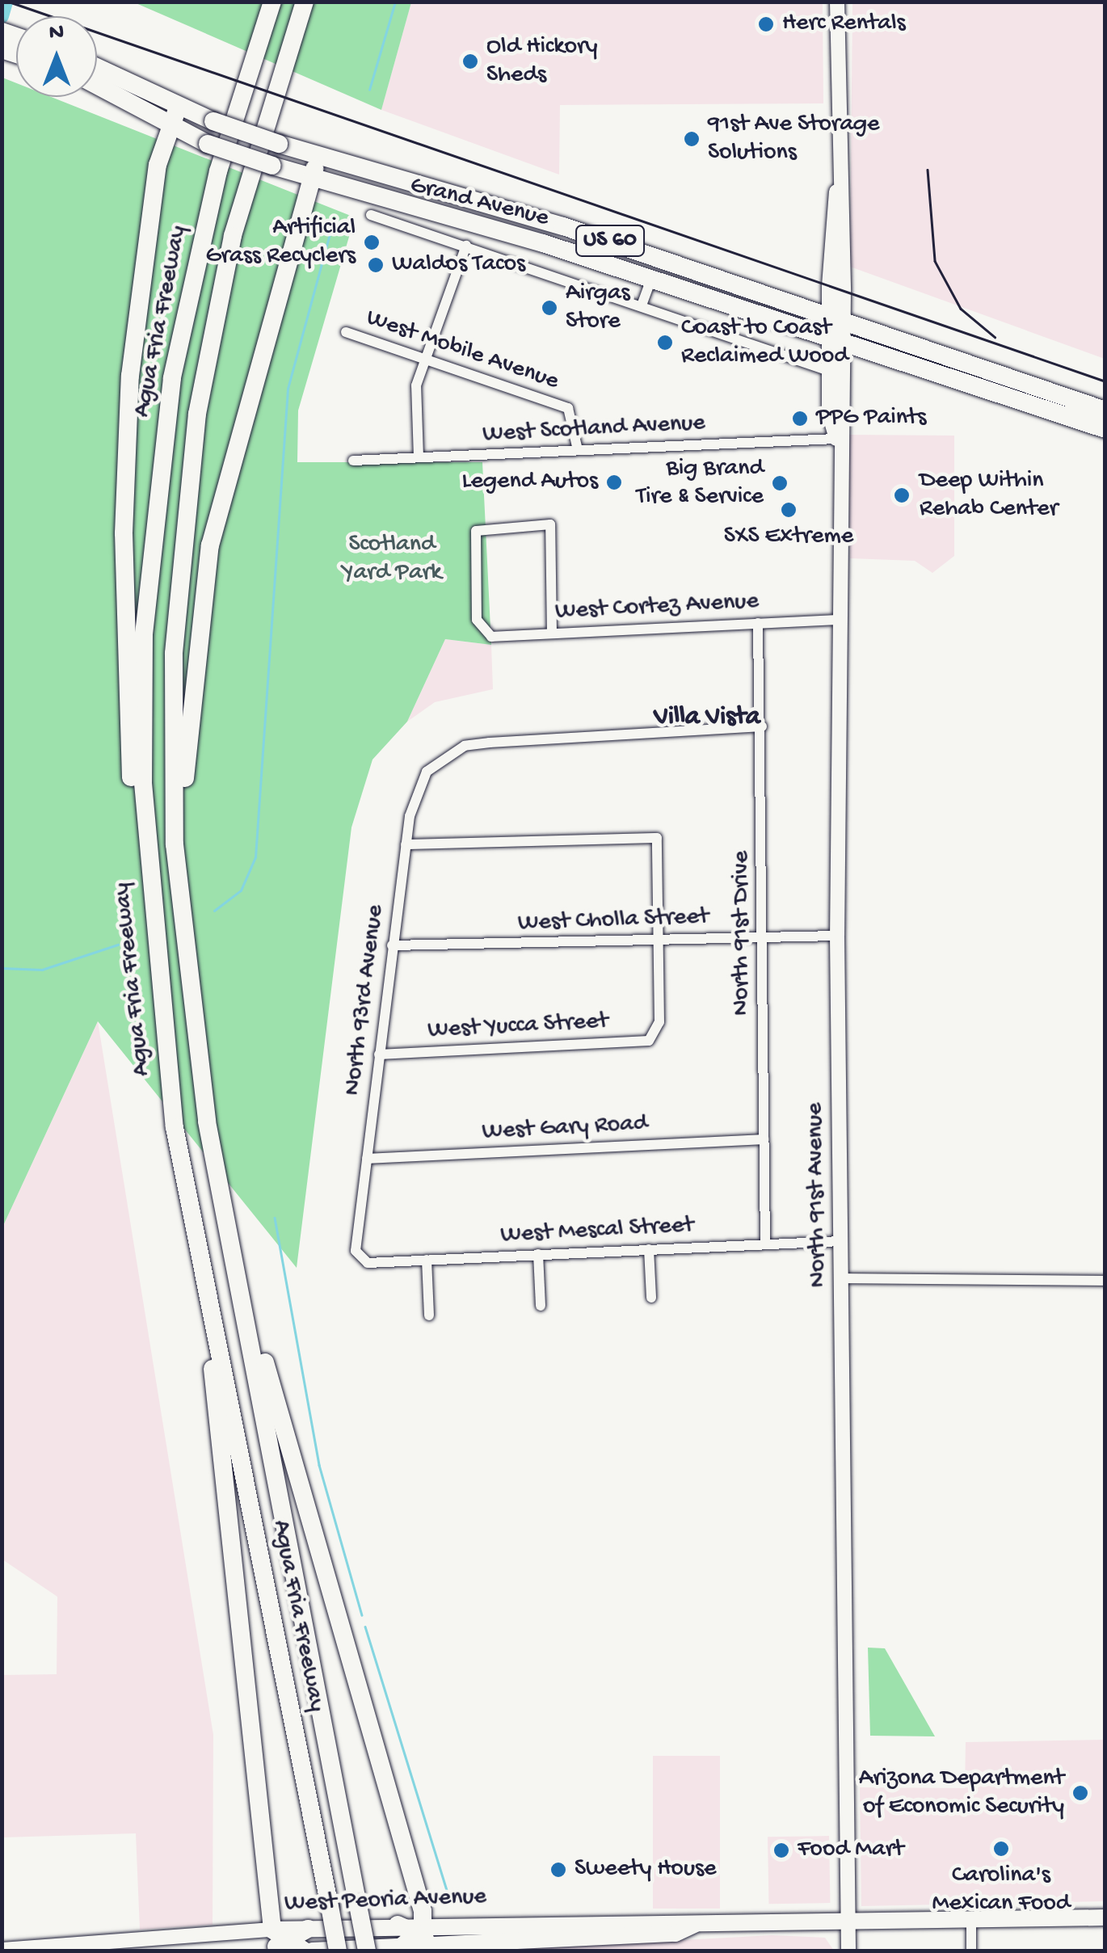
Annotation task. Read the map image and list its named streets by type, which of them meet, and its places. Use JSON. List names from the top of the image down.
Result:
{
  "streets": {
    "highway": ["Grand Avenue", "US 60", "Agua Fria Freeway"],
    "main road": ["North 91st Avenue", "West Peoria Avenue"],
    "street": [
      "West Mobile Avenue",
      "West Scotland Avenue",
      "West Cortez Avenue",
      "West Cholla Street",
      "North 91st Drive",
      "North 93rd Avenue",
      "West Yucca Street",
      "West Gary Road",
      "West Mescal Street"
    ]
  },
  "crossings": [
    ["Grand Avenue", "North 91st Avenue"],
    ["West Mobile Avenue", "West Scotland Avenue"],
    ["West Scotland Avenue", "North 91st Avenue"],
    ["West Cortez Avenue", "North 91st Drive"],
    ["West Cortez Avenue", "North 91st Avenue"],
    ["West Cholla Street", "North 91st Drive"],
    ["West Cholla Street", "North 93rd Avenue"],
    ["West Cholla Street", "West Yucca Street"],
    ["West Cholla Street", "North 91st Avenue"],
    ["North 91st Drive", "North 93rd Avenue"],
    ["North 91st Drive", "West Gary Road"],
    ["North 91st Drive", "West Mescal Street"],
    ["North 93rd Avenue", "West Yucca Street"],
    ["North 93rd Avenue", "West Gary Road"],
    ["North 93rd Avenue", "West Mescal Street"],
    ["North 91st Avenue", "West Mescal Street"],
    ["North 91st Avenue", "West Peoria Avenue"]
  ],
  "districts": ["Villa Vista"],
  "parks": ["Scotland Yard Park"],
  "places": [
    "Herc Rentals",
    "Old Hickory Sheds",
    "91st Ave Storage Solutions",
    "Artificial Grass Recyclers",
    "Waldos Tacos",
    "Airgas Store",
    "Coast to Coast Reclaimed Wood",
    "PPG Paints",
    "Legend Autos",
    "Big Brand Tire & Service",
    "Deep Within Rehab Center",
    "SXS Extreme",
    "Arizona Department of Economic Security",
    "Carolina's Mexican Food",
    "Food Mart",
    "Sweety House"
  ],
  "north": "top"
}
